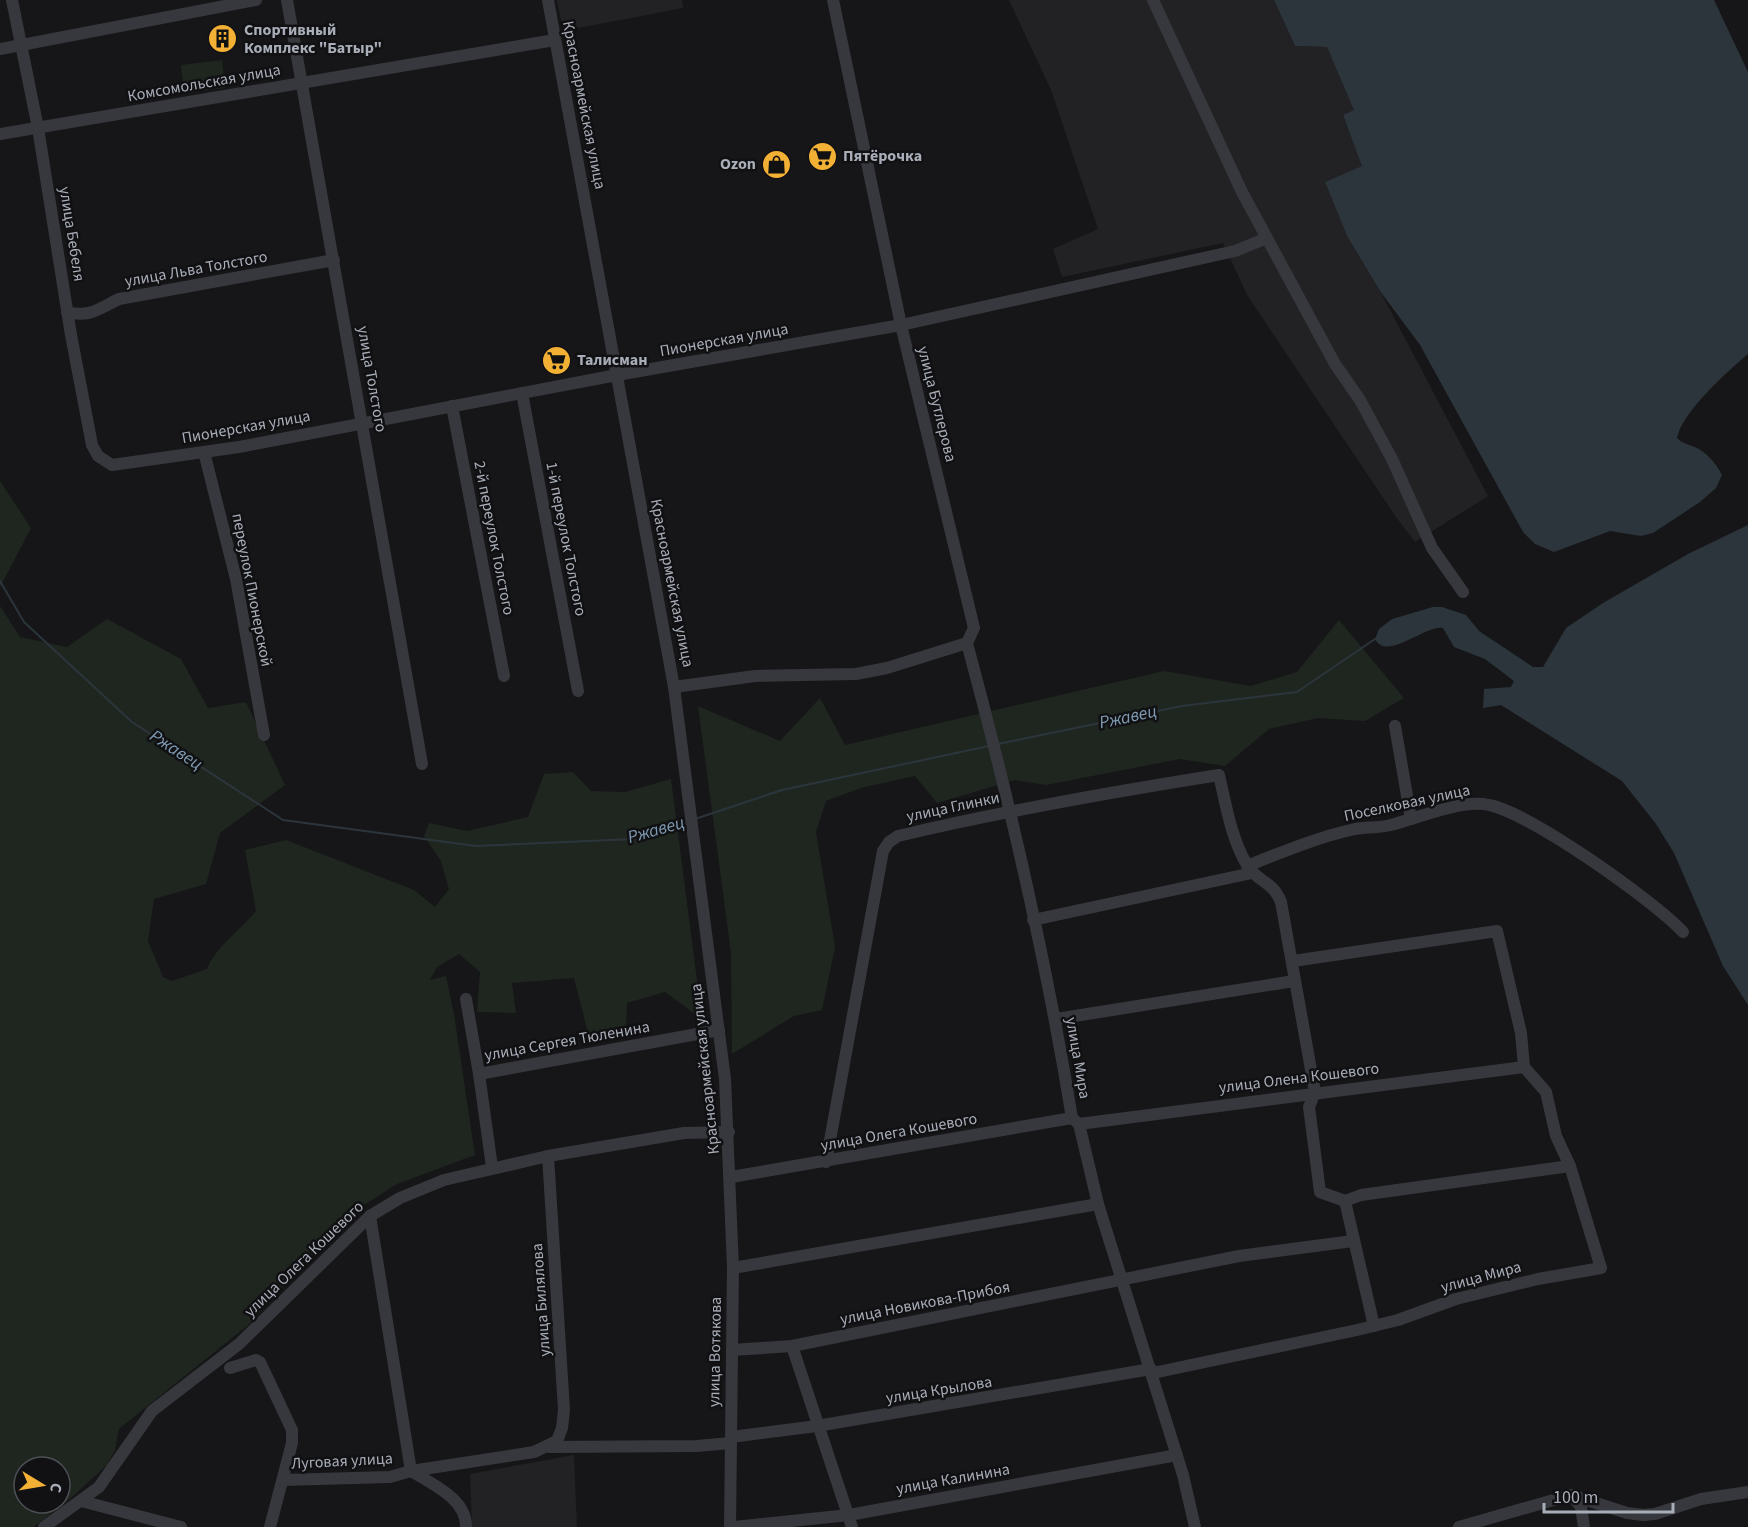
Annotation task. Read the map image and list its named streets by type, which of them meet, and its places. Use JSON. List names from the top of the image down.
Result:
{
  "streets": {
    "street": [
      "Комсомольская улица",
      "Красноармейская улица",
      "улица Бебеля",
      "улица Льва Толстого",
      "Пионерская улица",
      "улица Толстого",
      "улица Бутлерова",
      "2-й переулок Толстого",
      "1-й переулок Толстого",
      "переулок Пионерской",
      "Поселковая улица",
      "улица Глинки",
      "улица Сергея Тюленина",
      "улица Мира",
      "улица Олена Кошевого",
      "улица Олега Кошевого",
      "улица Билялова",
      "улица Новикова-Прибоя",
      "улица Вотякова",
      "улица Крылова",
      "Луговая улица",
      "улица Калинина"
    ]
  },
  "crossings": [
    ["Комсомольская улица", "Красноармейская улица"],
    ["Комсомольская улица", "улица Бебеля"],
    ["Комсомольская улица", "улица Толстого"],
    ["Красноармейская улица", "Пионерская улица"],
    ["Красноармейская улица", "улица Сергея Тюленина"],
    ["Красноармейская улица", "улица Олега Кошевого"],
    ["Красноармейская улица", "улица Вотякова"],
    ["улица Бебеля", "улица Льва Толстого"],
    ["улица Бебеля", "Пионерская улица"],
    ["улица Льва Толстого", "улица Толстого"],
    ["Пионерская улица", "улица Толстого"],
    ["Пионерская улица", "улица Бутлерова"],
    ["Пионерская улица", "2-й переулок Толстого"],
    ["Пионерская улица", "1-й переулок Толстого"],
    ["Пионерская улица", "переулок Пионерской"],
    ["улица Бутлерова", "улица Глинки"],
    ["улица Бутлерова", "улица Мира"],
    ["Поселковая улица", "улица Глинки"],
    ["Поселковая улица", "улица Мира"],
    ["улица Глинки", "улица Мира"],
    ["улица Глинки", "улица Олега Кошевого"],
    ["улица Сергея Тюленина", "улица Олега Кошевого"],
    ["улица Мира", "улица Олена Кошевого"],
    ["улица Мира", "улица Олега Кошевого"],
    ["улица Мира", "улица Новикова-Прибоя"],
    ["улица Мира", "улица Крылова"],
    ["улица Мира", "улица Калинина"],
    ["улица Олена Кошевого", "улица Олега Кошевого"],
    ["улица Олега Кошевого", "улица Билялова"],
    ["улица Олега Кошевого", "улица Вотякова"],
    ["улица Олега Кошевого", "Луговая улица"],
    ["улица Билялова", "улица Крылова"],
    ["улица Новикова-Прибоя", "улица Вотякова"],
    ["улица Вотякова", "улица Крылова"],
    ["улица Вотякова", "улица Калинина"],
    ["улица Крылова", "Луговая улица"]
  ],
  "water": ["Ржавец"],
  "places": {
    "building": ["Спортивный Комплекс \"Батыр\""],
    "supermarket": ["Пятёрочка", "Талисман"],
    "shop": ["Ozon"]
  },
  "scale_bar": "100 m",
  "north": "right"
}
